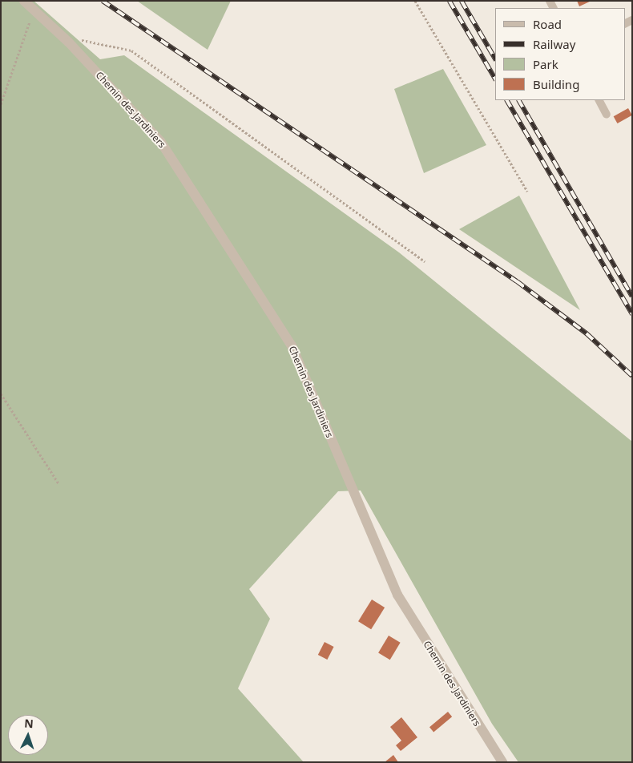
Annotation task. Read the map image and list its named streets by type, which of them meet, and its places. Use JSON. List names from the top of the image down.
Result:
{
  "streets": {
    "street": ["Chemin des Jardiniers"]
  },
  "legend": [
    "Road",
    "Railway",
    "Park",
    "Building"
  ],
  "north": "top"
}
